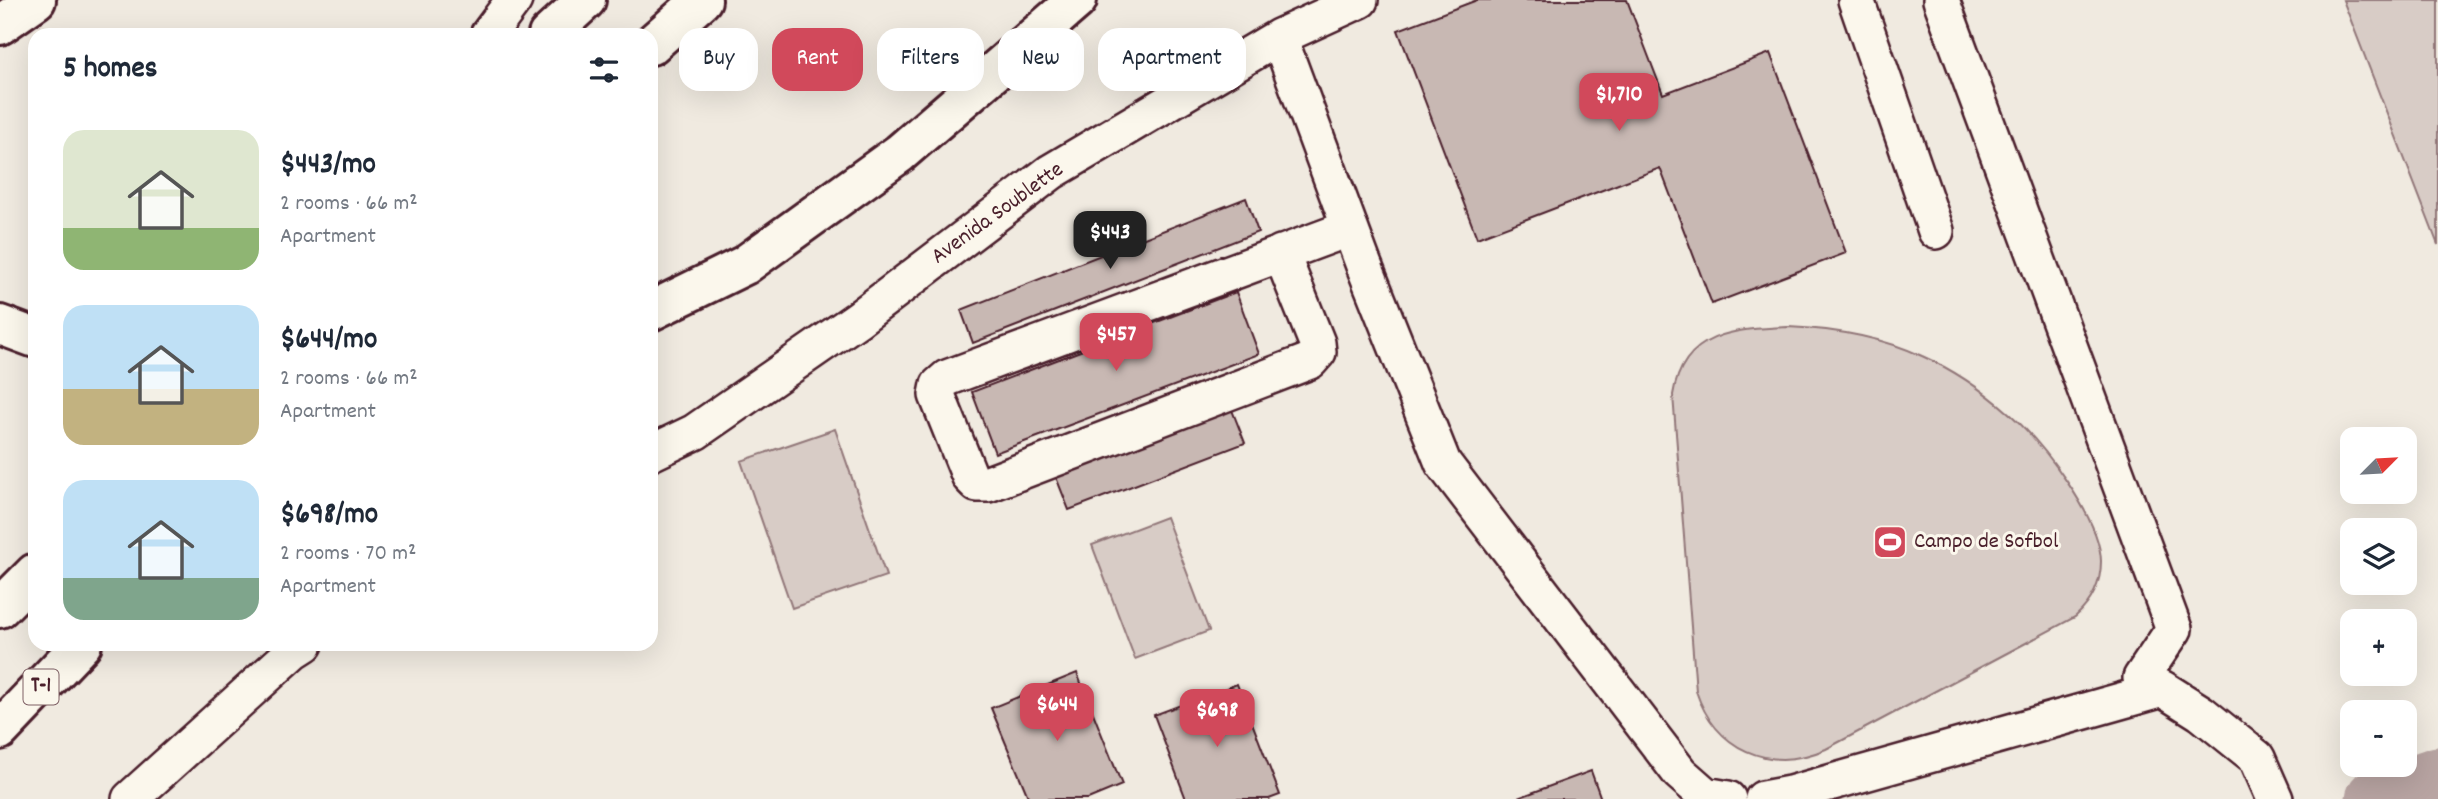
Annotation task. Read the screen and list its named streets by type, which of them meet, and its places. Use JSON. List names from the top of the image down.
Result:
{
  "streets": {
    "highway": ["T-1"],
    "lane": ["Avenida Soublette"]
  },
  "places": {
    "sports": ["Campo de Sofbol"]
  },
  "north": "top right",
  "page": {
    "chip": [
      "Buy",
      "Rent",
      "Filters",
      "New",
      "Apartment"
    ],
    "heading": "5 homes",
    "price": [
      "$1,710",
      "$443",
      "$457",
      "$644",
      "$698"
    ],
    "list": [
      {
        "name": "$443/mo",
        "note": "2 rooms · 66 m² · Apartment"
      },
      {
        "name": "$644/mo",
        "note": "2 rooms · 66 m² · Apartment"
      },
      {
        "name": "$698/mo",
        "note": "2 rooms · 70 m² · Apartment"
      }
    ],
    "map_buttons": ["+", "−"]
  }
}
